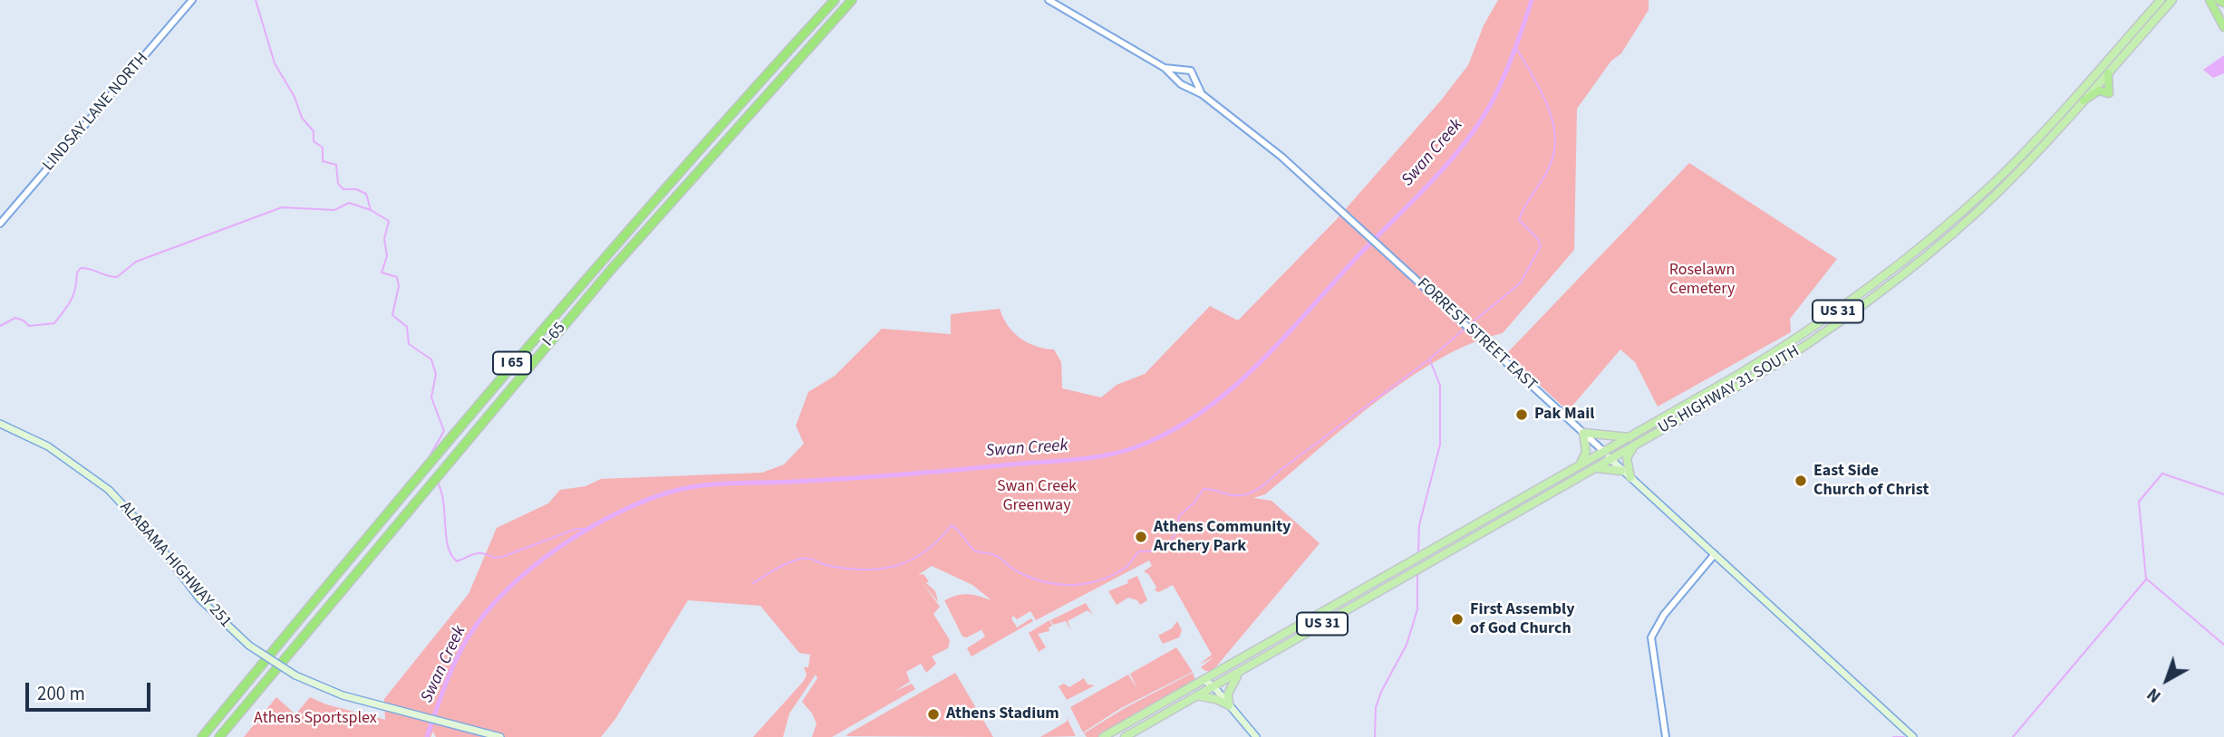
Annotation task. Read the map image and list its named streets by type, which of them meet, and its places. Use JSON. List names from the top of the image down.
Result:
{
  "streets": {
    "highway": ["I-65", "I 65"],
    "main road": [
      "US 31",
      "FORREST STREET EAST",
      "US HIGHWAY 31 SOUTH",
      "ALABAMA HIGHWAY 251"
    ],
    "street": ["LINDSAY LANE NORTH"]
  },
  "crossings": [
    ["US 31", "US HIGHWAY 31 SOUTH"],
    ["FORREST STREET EAST", "US HIGHWAY 31 SOUTH"]
  ],
  "water": ["Swan Creek"],
  "parks": ["Roselawn Cemetery", "Swan Creek Greenway", "Athens Sportsplex"],
  "places": [
    "Pak Mail",
    "East Side Church of Christ",
    "Athens Community Archery Park",
    "First Assembly of God Church",
    "Athens Stadium"
  ],
  "scale_bar": "200 m",
  "north": "bottom left"
}
